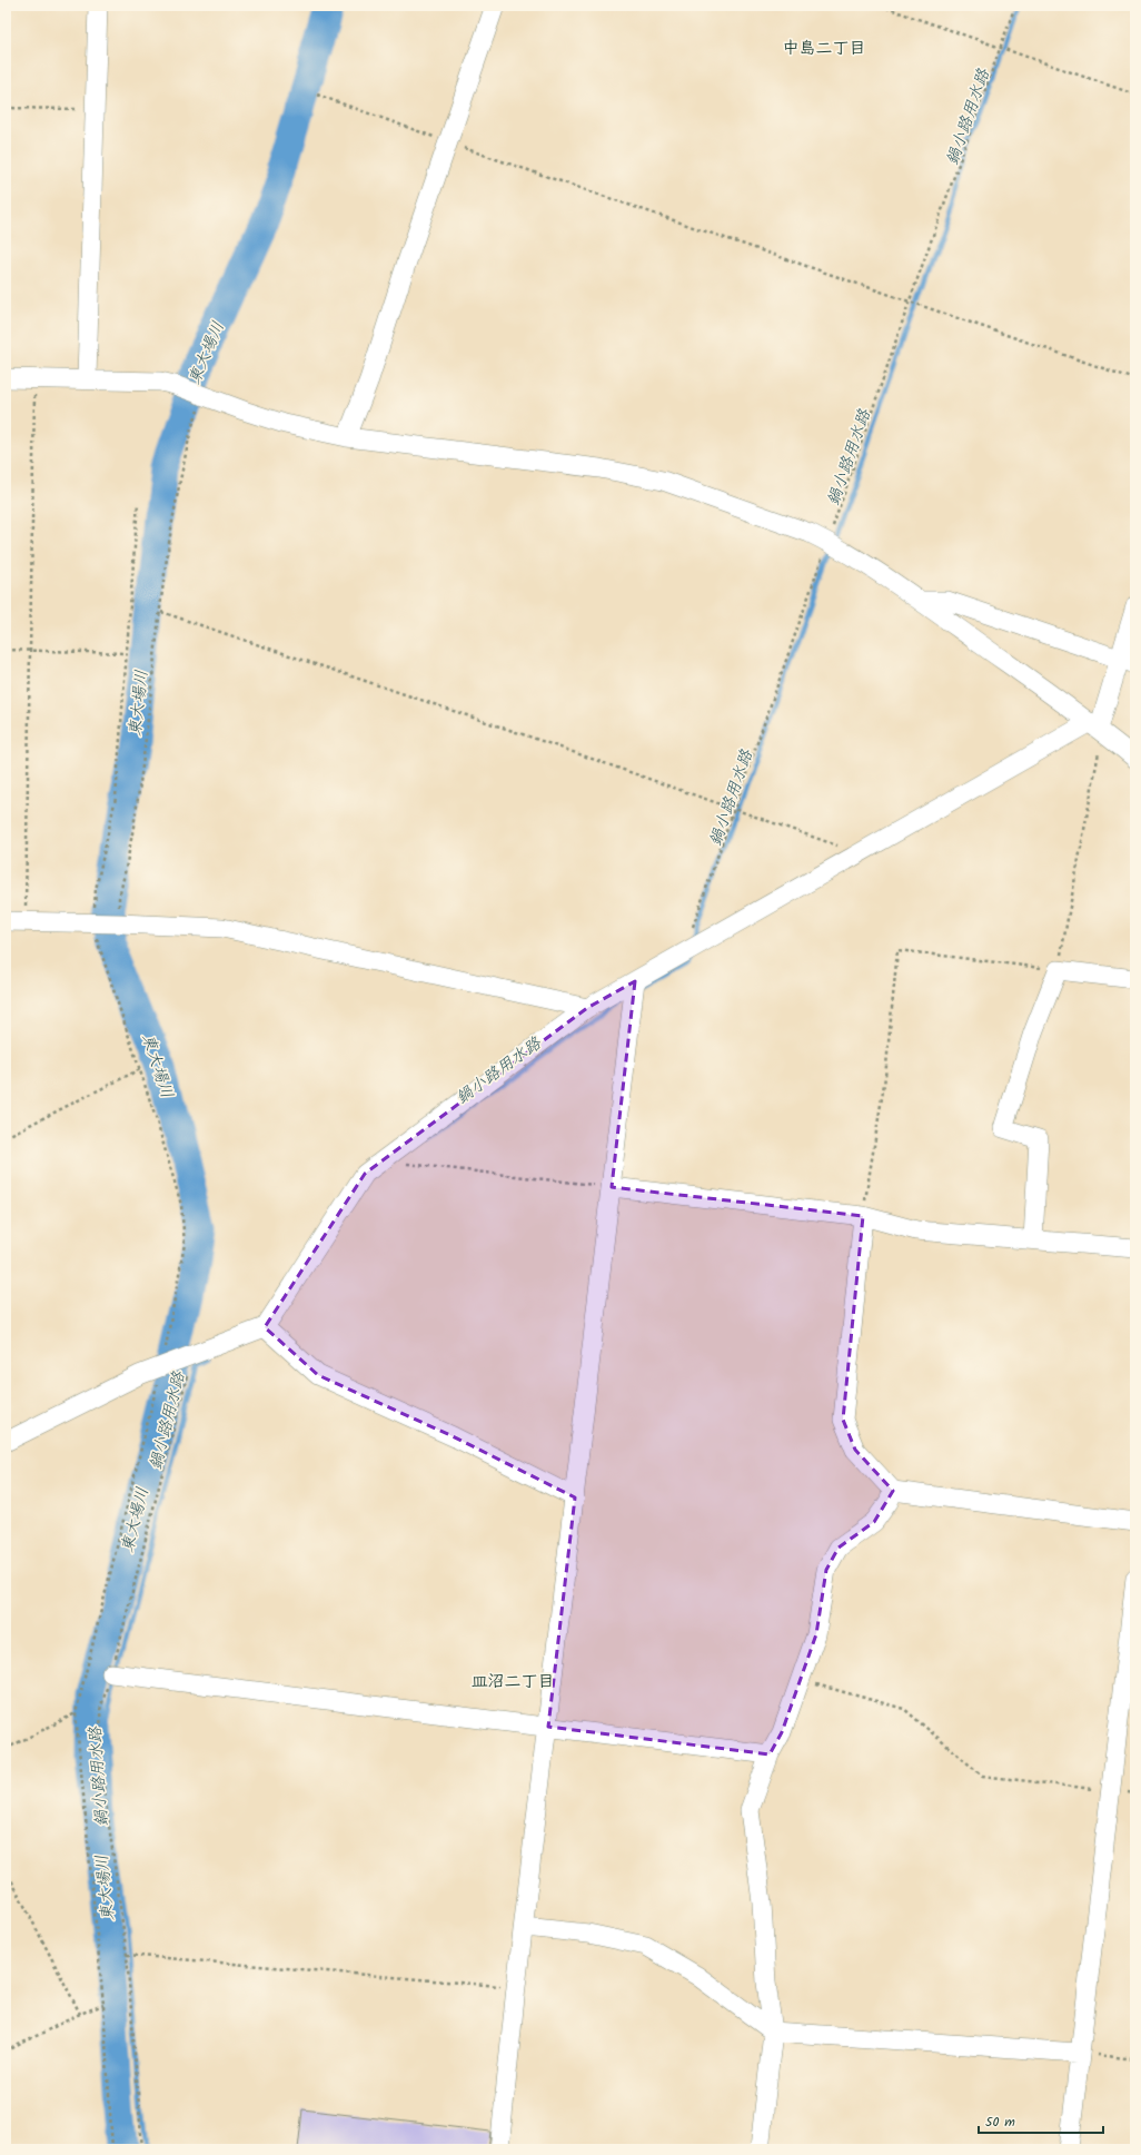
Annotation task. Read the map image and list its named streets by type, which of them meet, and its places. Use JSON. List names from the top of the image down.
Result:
{
  "districts": ["中島二丁目", "皿沼二丁目"],
  "water": ["鍋小路用水路", "東大場川"],
  "scale_bar": "50 m"
}
